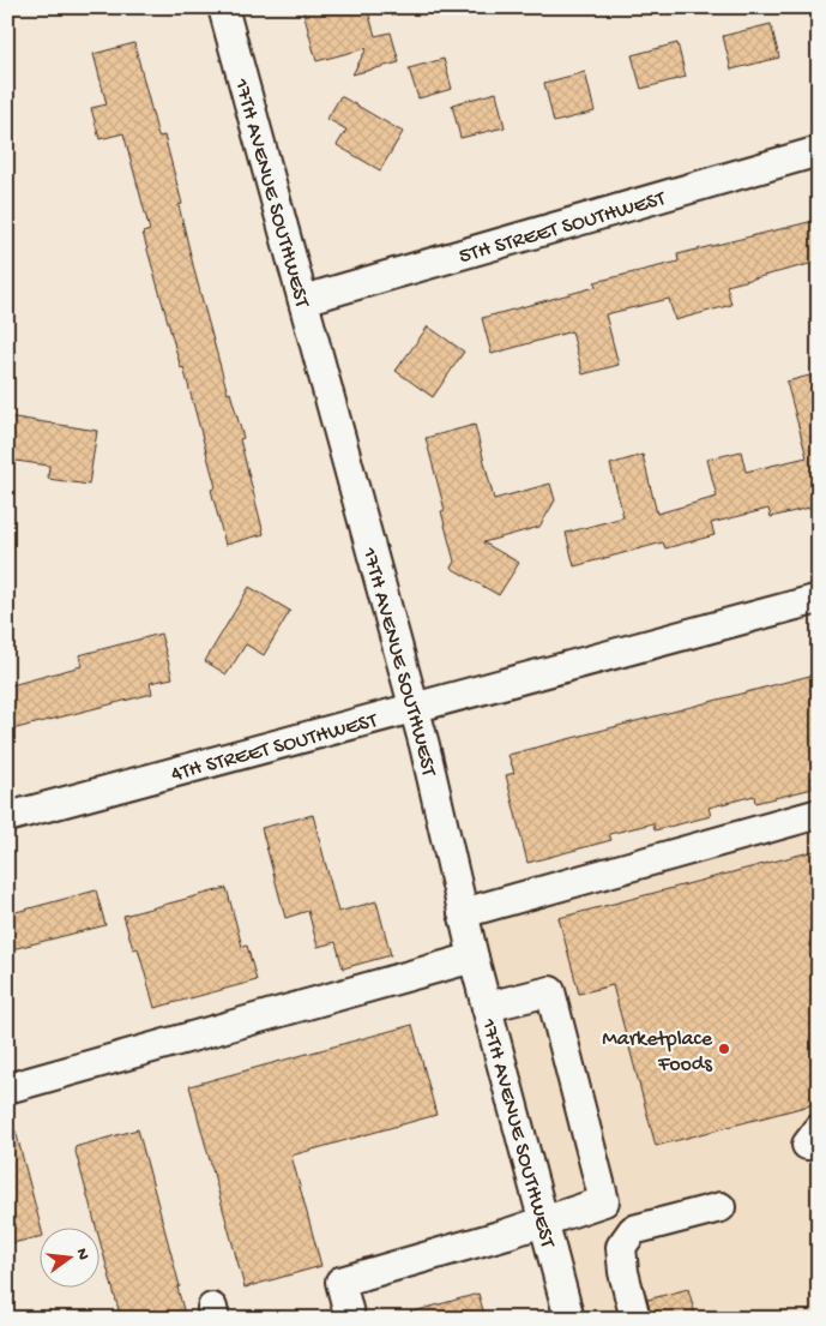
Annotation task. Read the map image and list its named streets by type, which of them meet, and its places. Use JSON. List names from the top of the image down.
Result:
{
  "streets": {
    "street": ["17TH AVENUE SOUTHWEST", "5TH STREET SOUTHWEST", "4TH STREET SOUTHWEST"]
  },
  "crossings": [
    ["17TH AVENUE SOUTHWEST", "5TH STREET SOUTHWEST"],
    ["17TH AVENUE SOUTHWEST", "4TH STREET SOUTHWEST"]
  ],
  "places": ["Marketplace Foods"],
  "north": "right"
}
